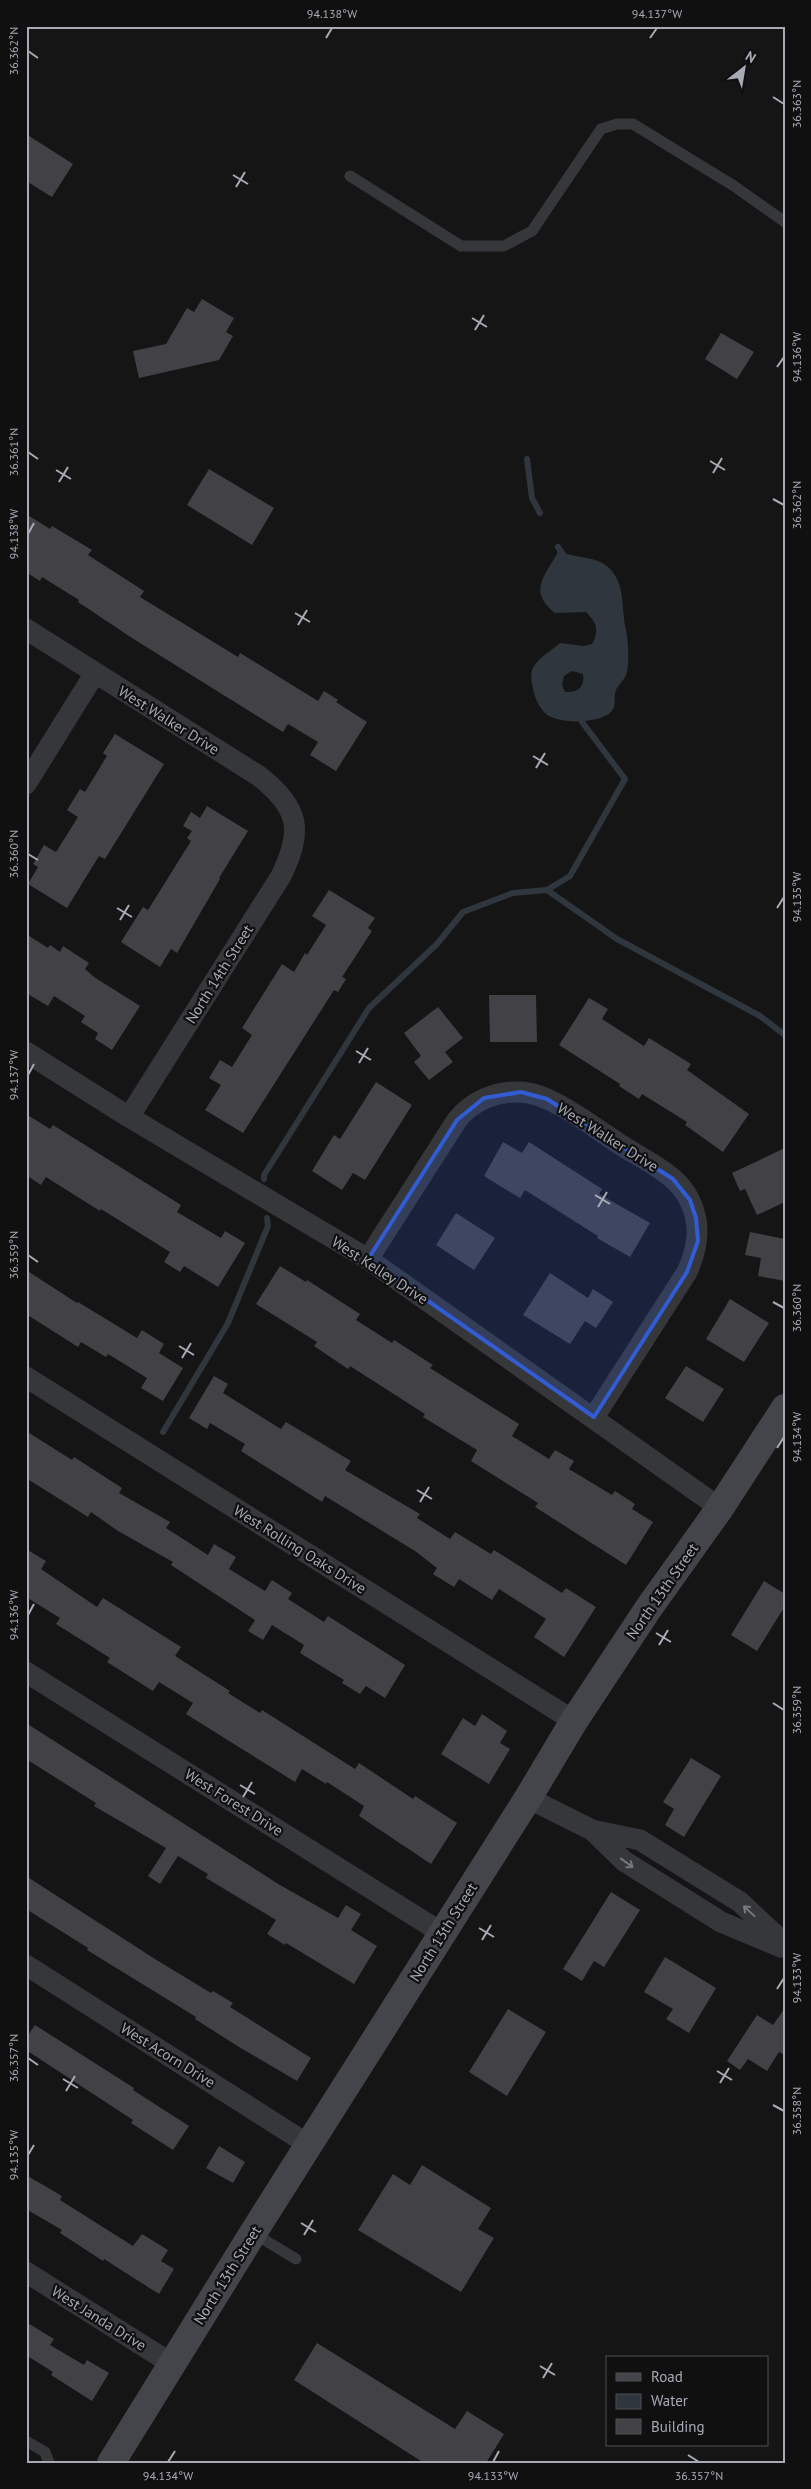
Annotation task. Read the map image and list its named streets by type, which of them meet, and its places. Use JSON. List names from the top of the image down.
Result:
{
  "streets": {
    "street": [
      "West Walker Drive",
      "North 14th Street",
      "West Kelley Drive",
      "West Rolling Oaks Drive",
      "North 13th Street",
      "West Forest Drive",
      "West Acorn Drive",
      "West Janda Drive"
    ]
  },
  "crossings": [
    ["West Walker Drive", "North 14th Street"],
    ["West Walker Drive", "West Kelley Drive"],
    ["North 14th Street", "West Kelley Drive"],
    ["West Kelley Drive", "North 13th Street"],
    ["West Rolling Oaks Drive", "North 13th Street"],
    ["North 13th Street", "West Forest Drive"],
    ["North 13th Street", "West Acorn Drive"],
    ["North 13th Street", "West Janda Drive"]
  ],
  "legend": ["Road", "Water", "Building"],
  "north": "top right",
  "coordinates": [
    "94.138°W",
    "94.137°W",
    "36.362°N",
    "36.363°N",
    "94.136°W",
    "36.361°N",
    "36.360°N",
    "94.135°W",
    "36.359°N",
    "94.134°W",
    "94.133°W",
    "36.357°N",
    "36.358°N"
  ]
}
